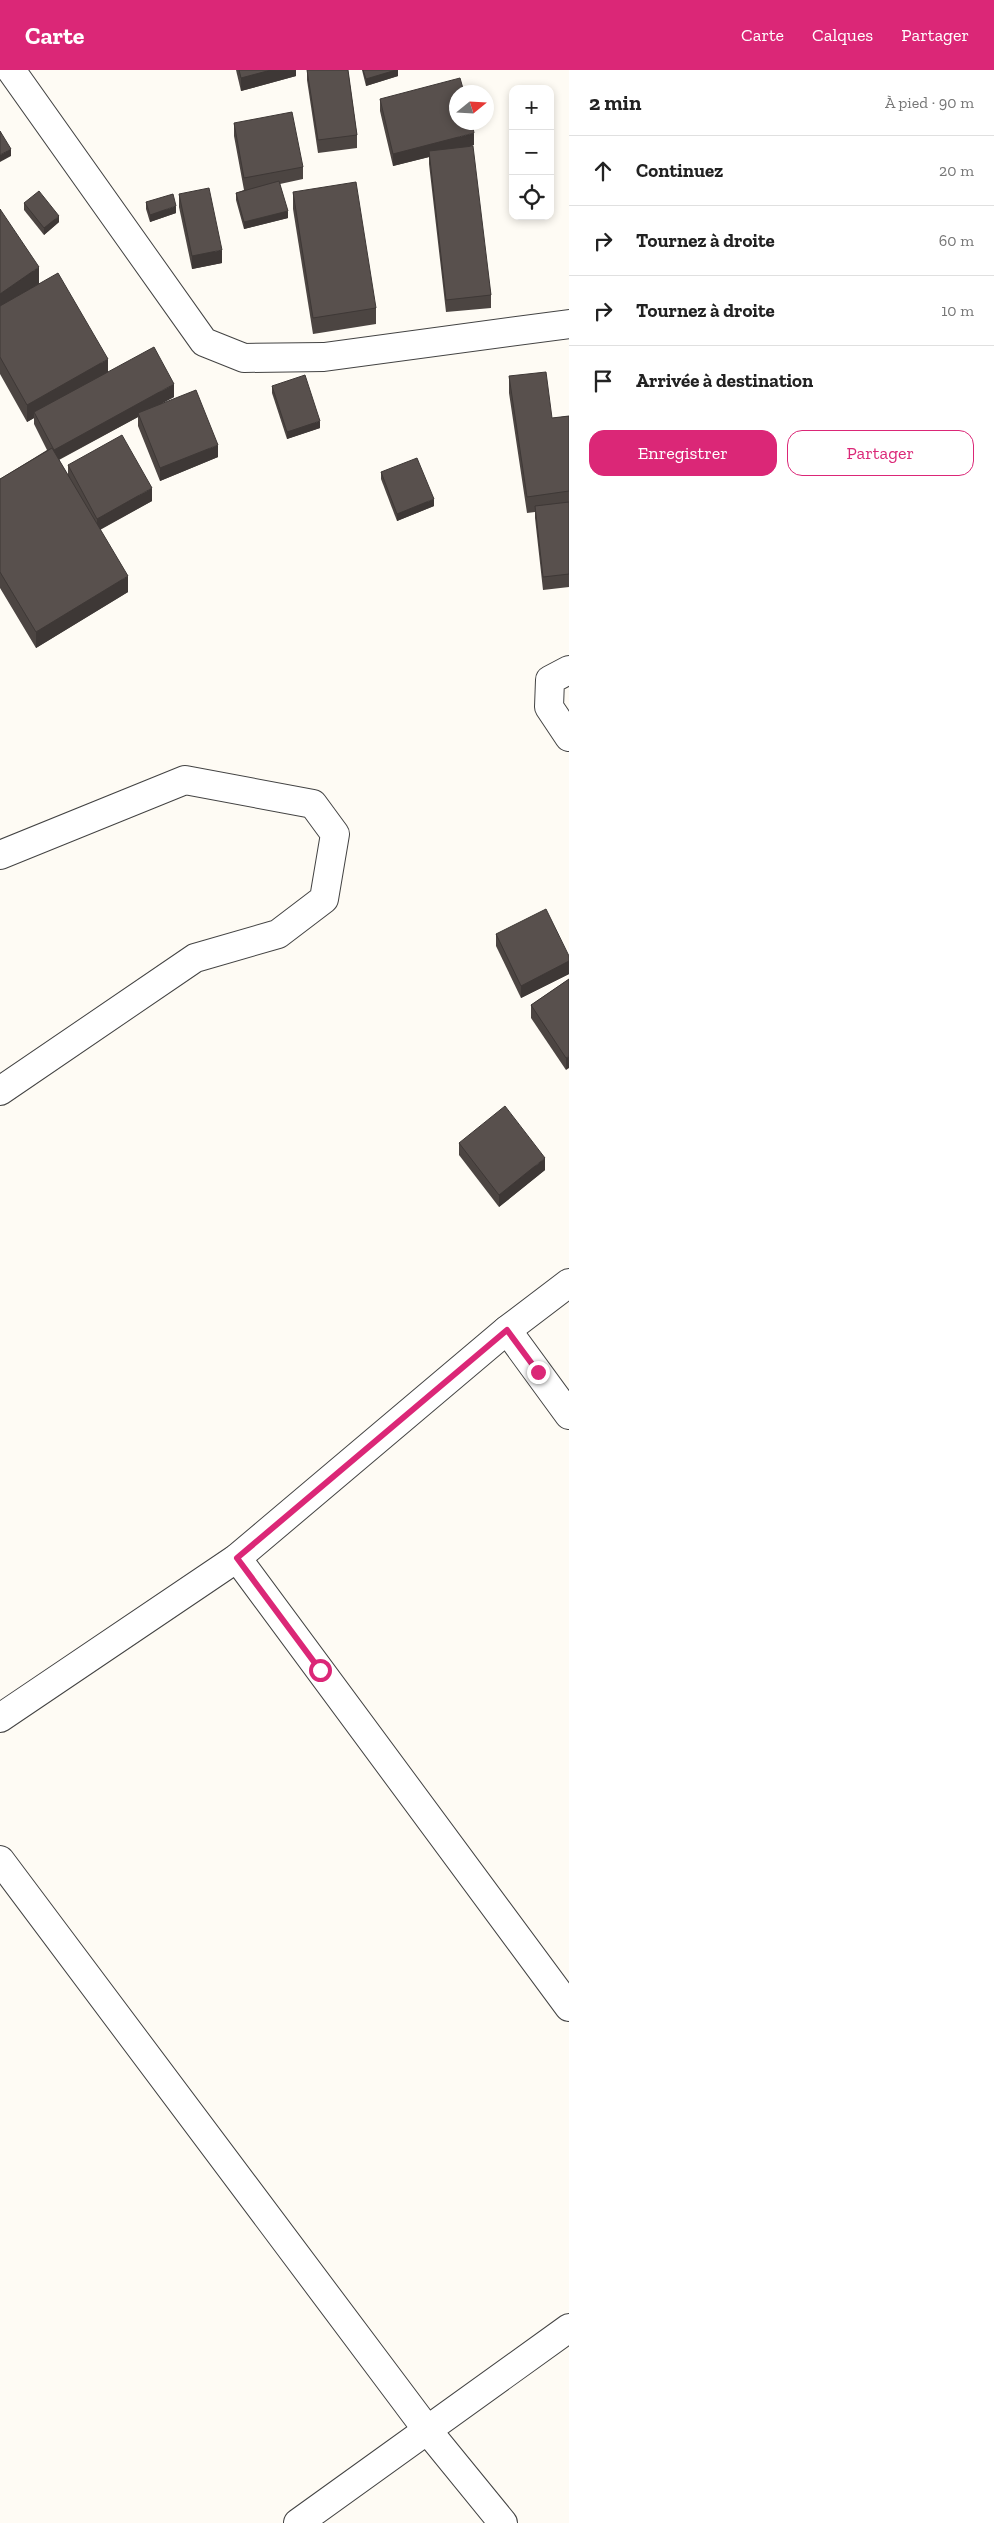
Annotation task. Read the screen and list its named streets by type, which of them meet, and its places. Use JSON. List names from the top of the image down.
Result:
{
  "north": "right",
  "page": {
    "header": "Carte",
    "nav": ["Carte", "Calques", "Partager"],
    "heading": ["2 min", "À pied · 90 m"],
    "map_buttons": ["+", "−"],
    "list": [
      ["Continuez", "20 m"],
      ["Tournez à droite", "60 m"],
      ["Tournez à droite", "10 m"],
      "Arrivée à destination"
    ],
    "buttons": ["Enregistrer", "Partager"]
  }
}
